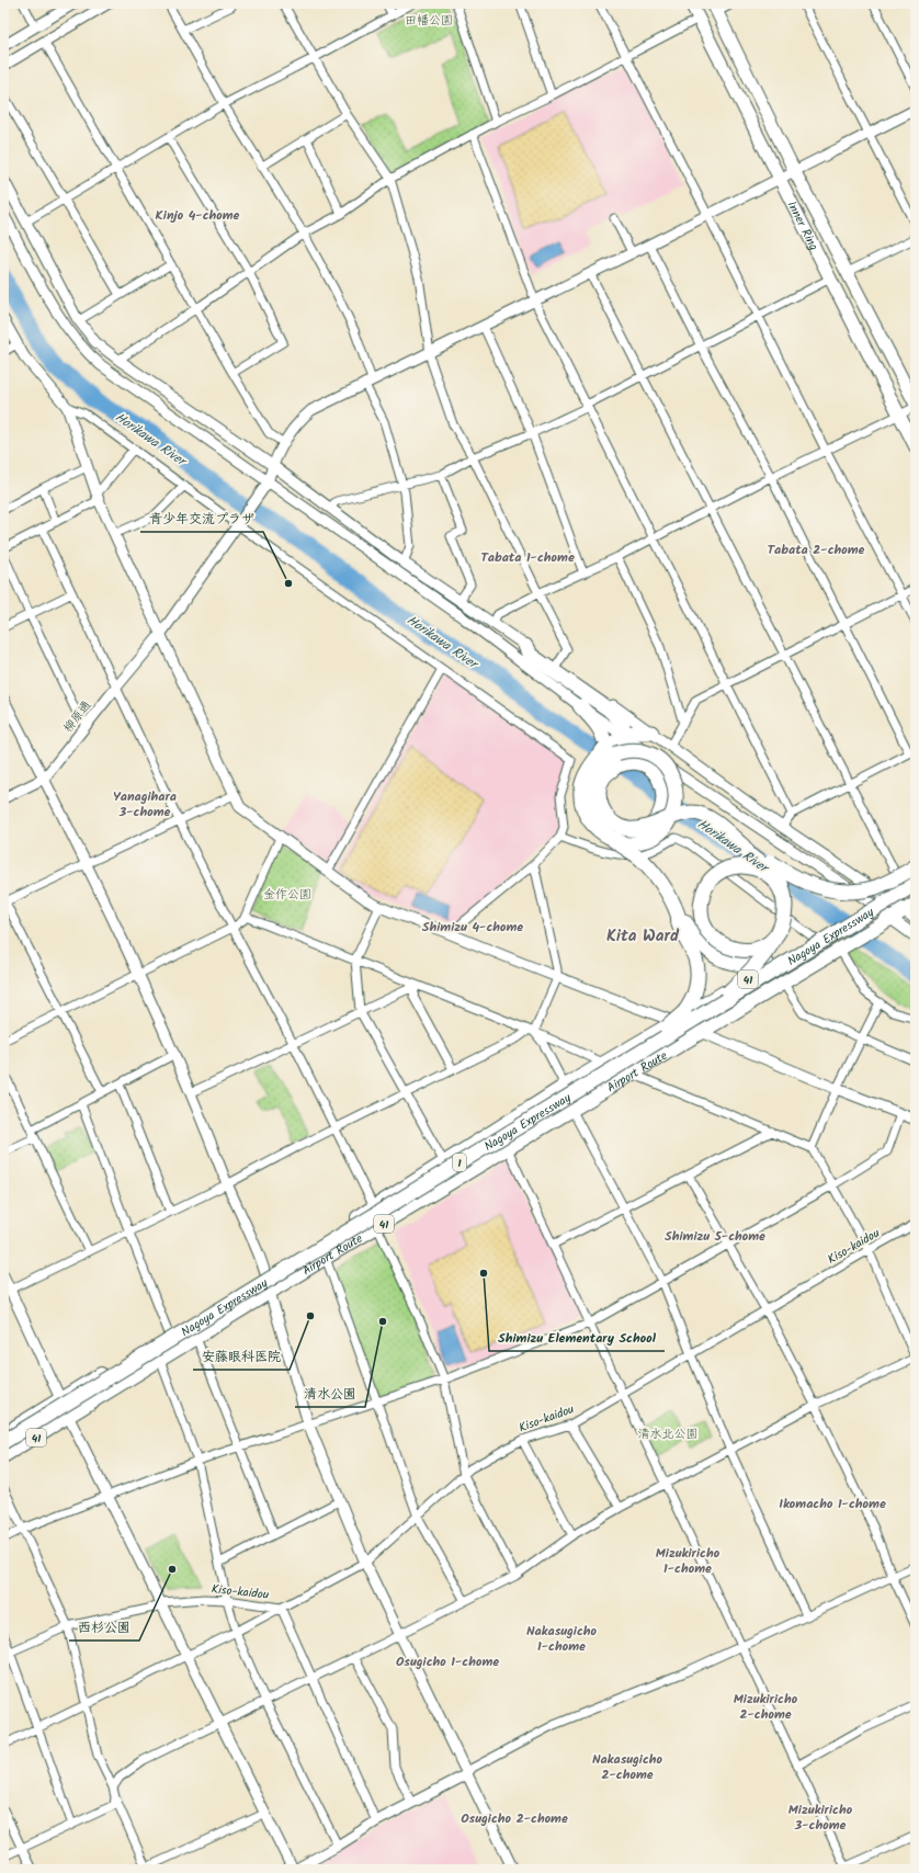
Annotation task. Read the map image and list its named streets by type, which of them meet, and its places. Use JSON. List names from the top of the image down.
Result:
{
  "streets": {
    "highway": [
      "Nagoya Expressway",
      "41",
      "Airport Route",
      "1"
    ],
    "main road": ["Inner Ring"],
    "street": ["柳原通", "Kiso-kaidou"]
  },
  "crossings": [
    ["Inner Ring", "柳原通"],
    ["Nagoya Expressway", "41"],
    ["Nagoya Expressway", "Airport Route"],
    ["41", "Airport Route"]
  ],
  "districts": [
    "Kinjo 4-chome",
    "Tabata 2-chome",
    "Tabata 1-chome",
    "Yanagihara 3-chome",
    "Shimizu 4-chome",
    "Kita Ward",
    "Shimizu 5-chome",
    "Ikomacho 1-chome",
    "Mizukiricho 1-chome",
    "Nakasugicho 1-chome",
    "Osugicho 1-chome",
    "Mizukiricho 2-chome",
    "Nakasugicho 2-chome",
    "Mizukiricho 3-chome",
    "Osugicho 2-chome"
  ],
  "water": ["Horikawa River"],
  "parks": ["田幡公園", "金作公園", "清水北公園"],
  "places": [
    "青少年交流プラザ",
    "Shimizu Elementary School",
    "安藤眼科医院",
    "清水公園",
    "西杉公園"
  ]
}
